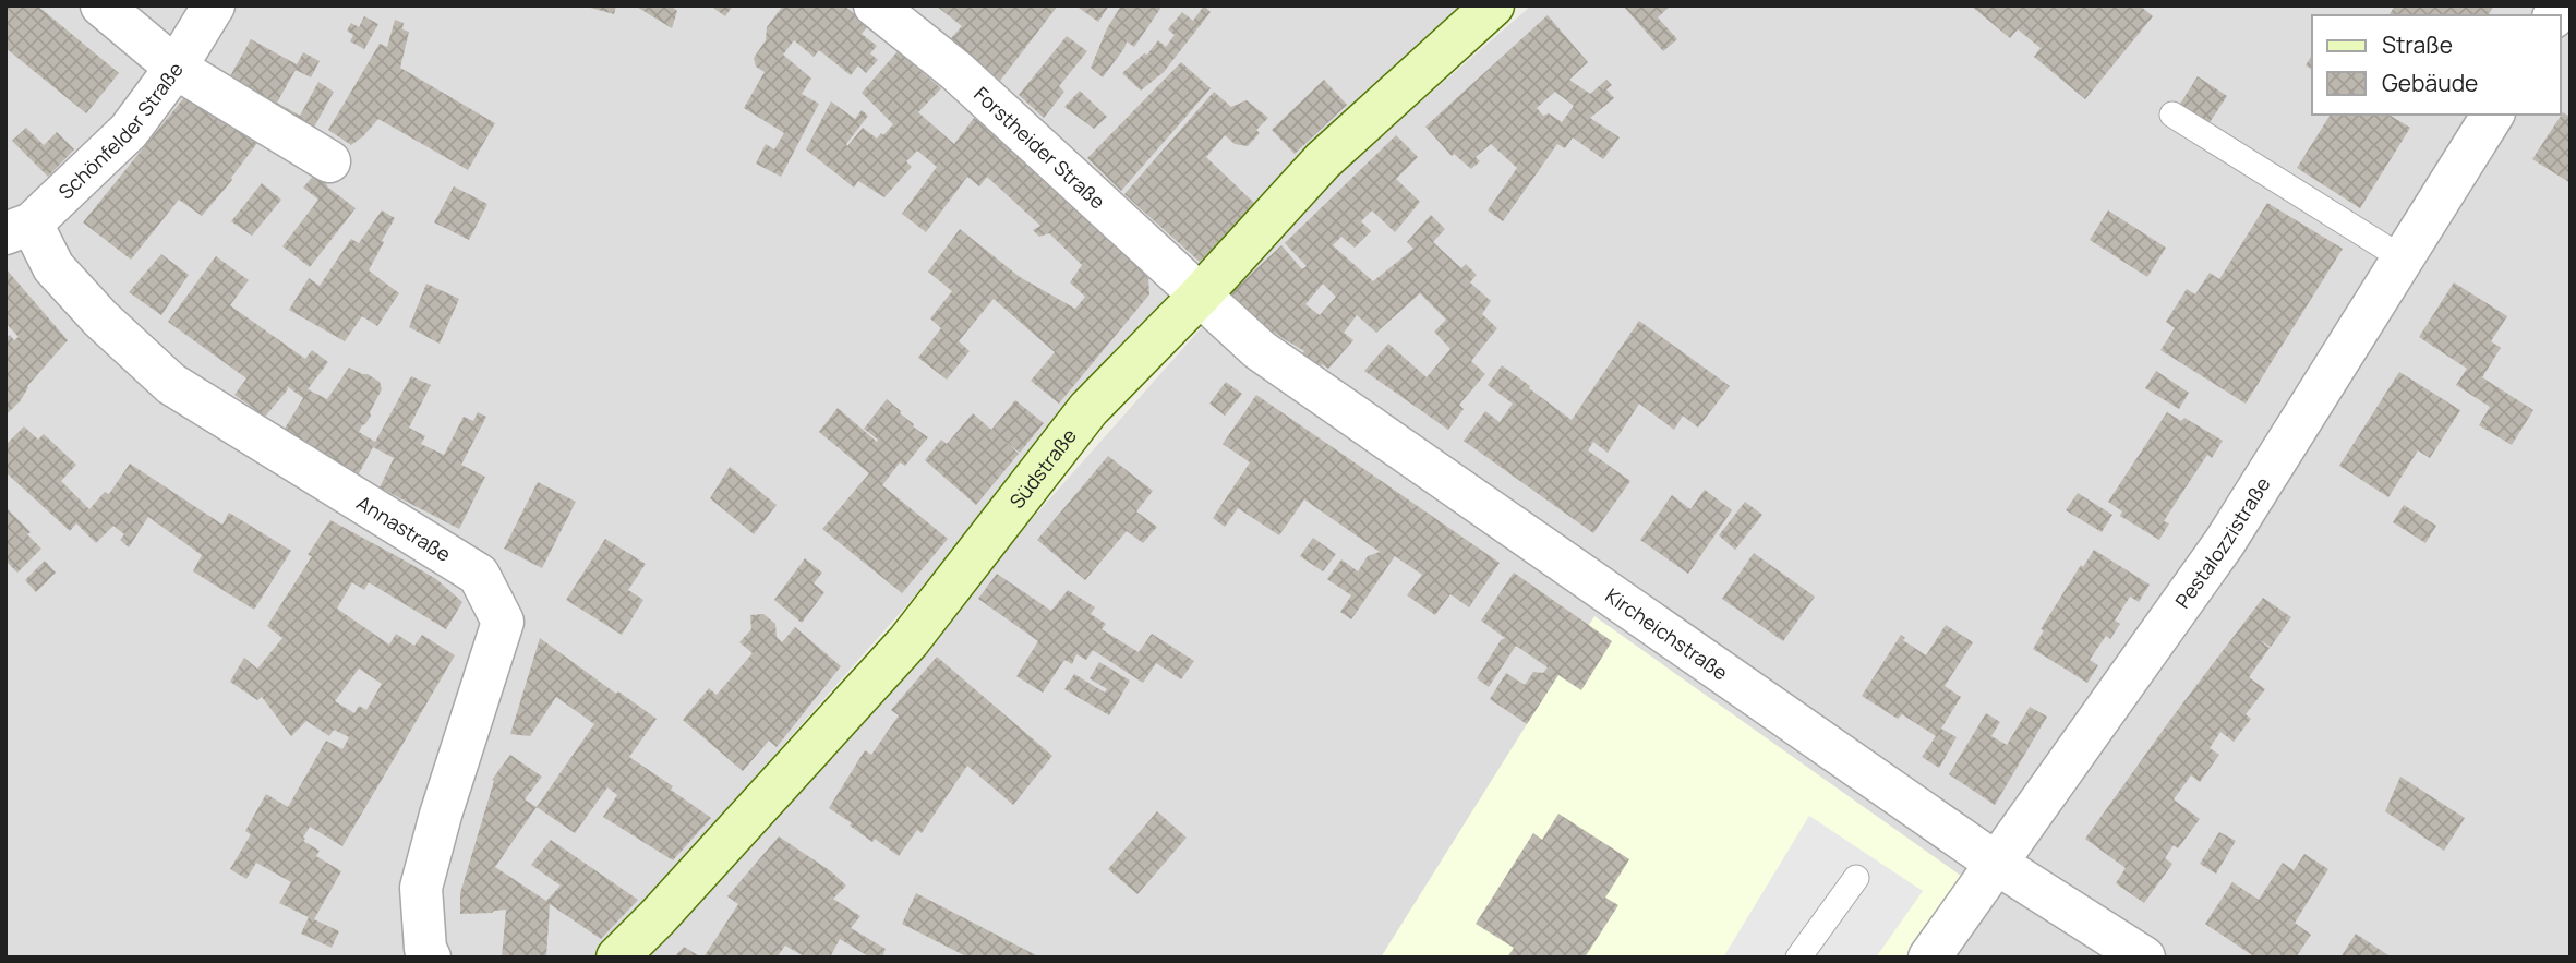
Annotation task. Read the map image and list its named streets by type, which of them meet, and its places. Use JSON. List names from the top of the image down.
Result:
{
  "streets": {
    "street": [
      "Schönfelder Straße",
      "Forstheider Straße",
      "Südstraße",
      "Annastraße",
      "Pestalozzistraße",
      "Kircheichstraße"
    ]
  },
  "crossings": [
    ["Schönfelder Straße", "Annastraße"],
    ["Forstheider Straße", "Südstraße"],
    ["Forstheider Straße", "Kircheichstraße"],
    ["Südstraße", "Kircheichstraße"],
    ["Pestalozzistraße", "Kircheichstraße"]
  ],
  "legend": ["Straße", "Gebäude"]
}
